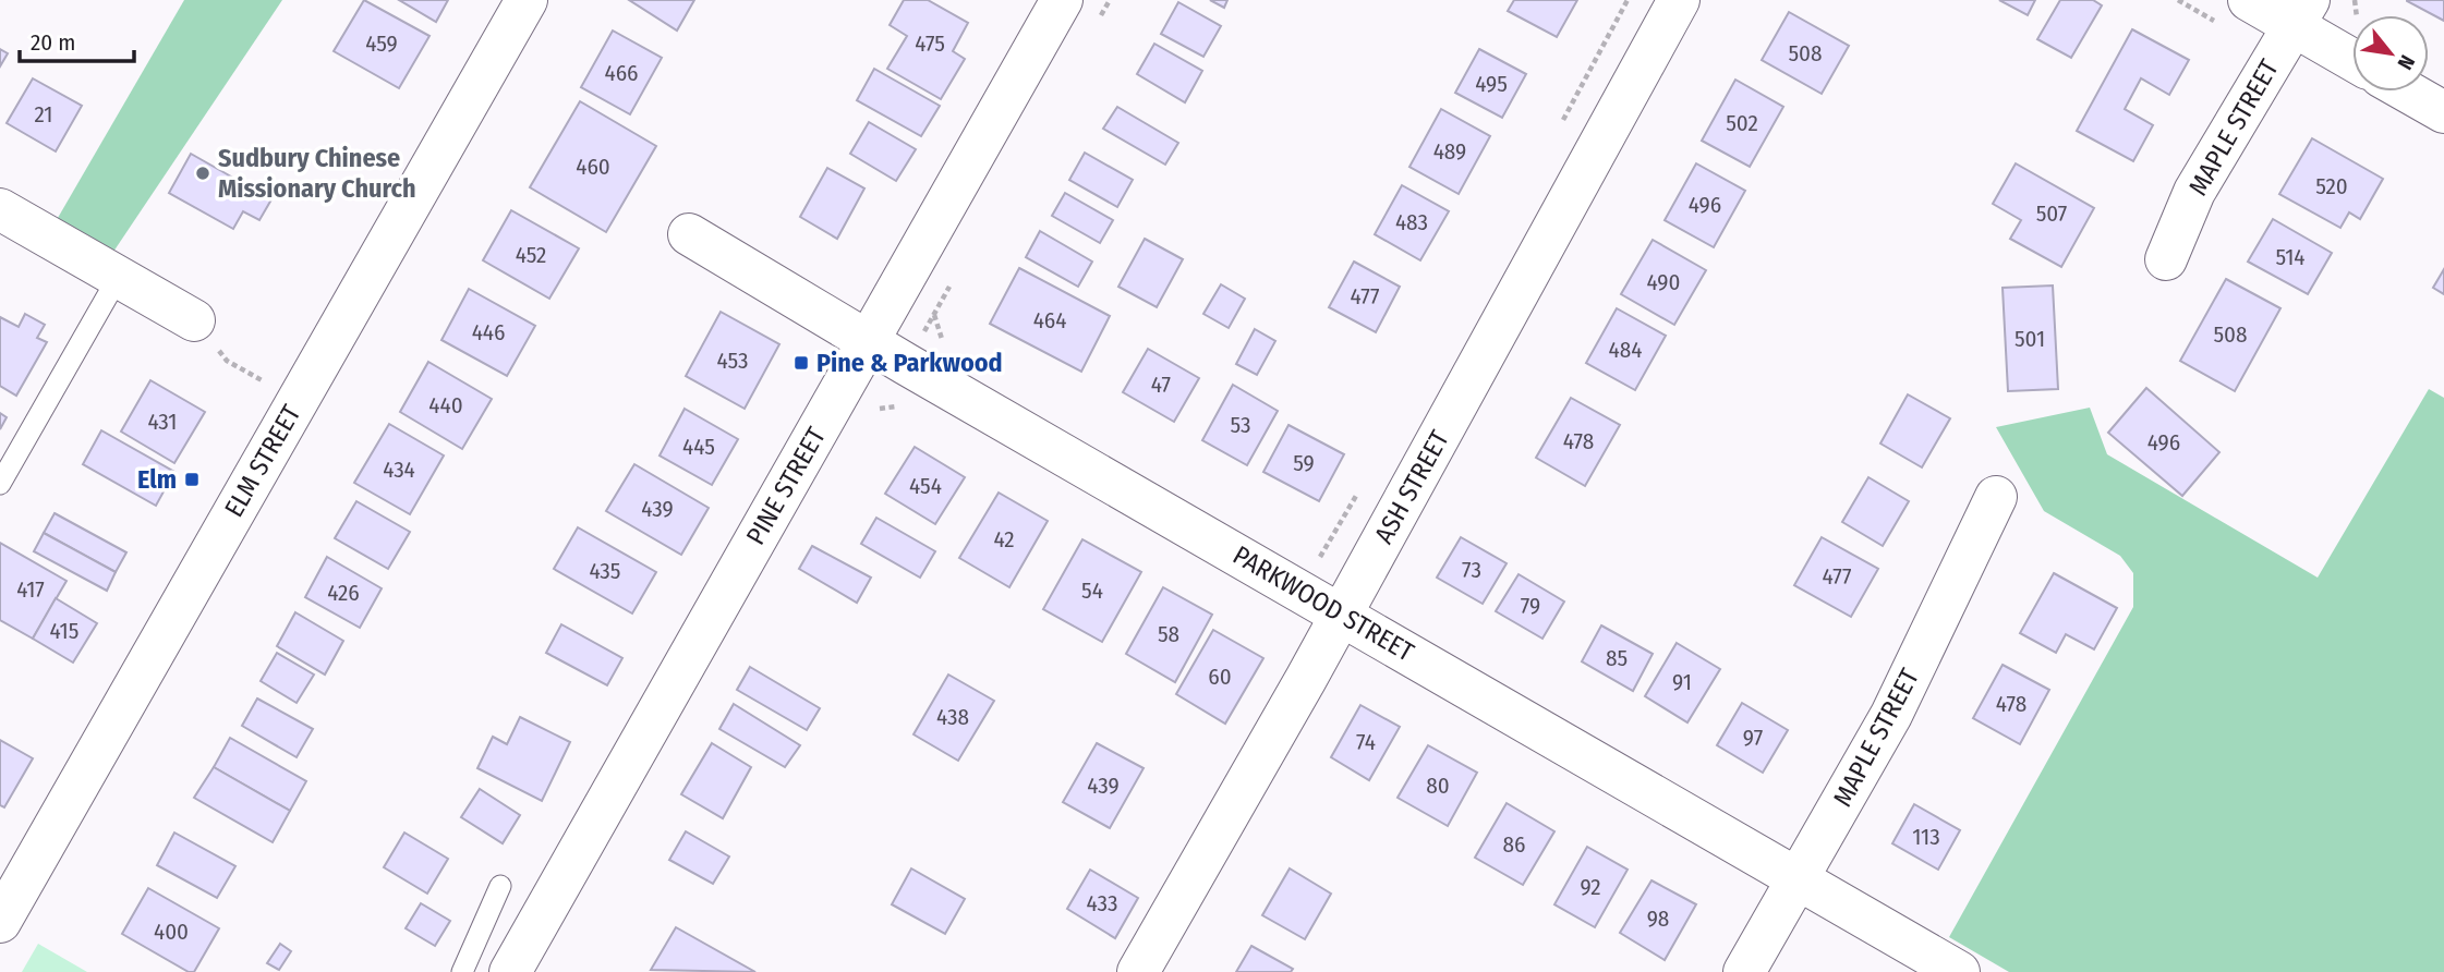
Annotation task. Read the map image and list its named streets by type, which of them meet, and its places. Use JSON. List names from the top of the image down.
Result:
{
  "streets": {
    "street": [
      "MAPLE STREET",
      "ELM STREET",
      "PINE STREET",
      "ASH STREET",
      "PARKWOOD STREET"
    ]
  },
  "crossings": [
    ["MAPLE STREET", "PARKWOOD STREET"],
    ["PINE STREET", "PARKWOOD STREET"],
    ["ASH STREET", "PARKWOOD STREET"]
  ],
  "places": {
    "other": ["Sudbury Chinese Missionary Church"],
    "transit": ["Pine & Parkwood", "Elm"]
  },
  "house_numbers": [
    "459",
    "475",
    "508",
    "466",
    "495",
    "21",
    "502",
    "489",
    "460",
    "520",
    "496",
    "507",
    "483",
    "452",
    "514",
    "490",
    "477",
    "464",
    "446",
    "508",
    "501",
    "484",
    "453",
    "47",
    "440",
    "431",
    "53",
    "478",
    "496",
    "445",
    "59",
    "434",
    "454",
    "439",
    "42",
    "73",
    "435",
    "477",
    "417",
    "54",
    "426",
    "79",
    "415",
    "58",
    "85",
    "60",
    "91",
    "478",
    "438",
    "97",
    "74",
    "439",
    "80",
    "113",
    "86",
    "92",
    "433",
    "98",
    "400"
  ],
  "scale_bar": "20 m",
  "north": "bottom right"
}
